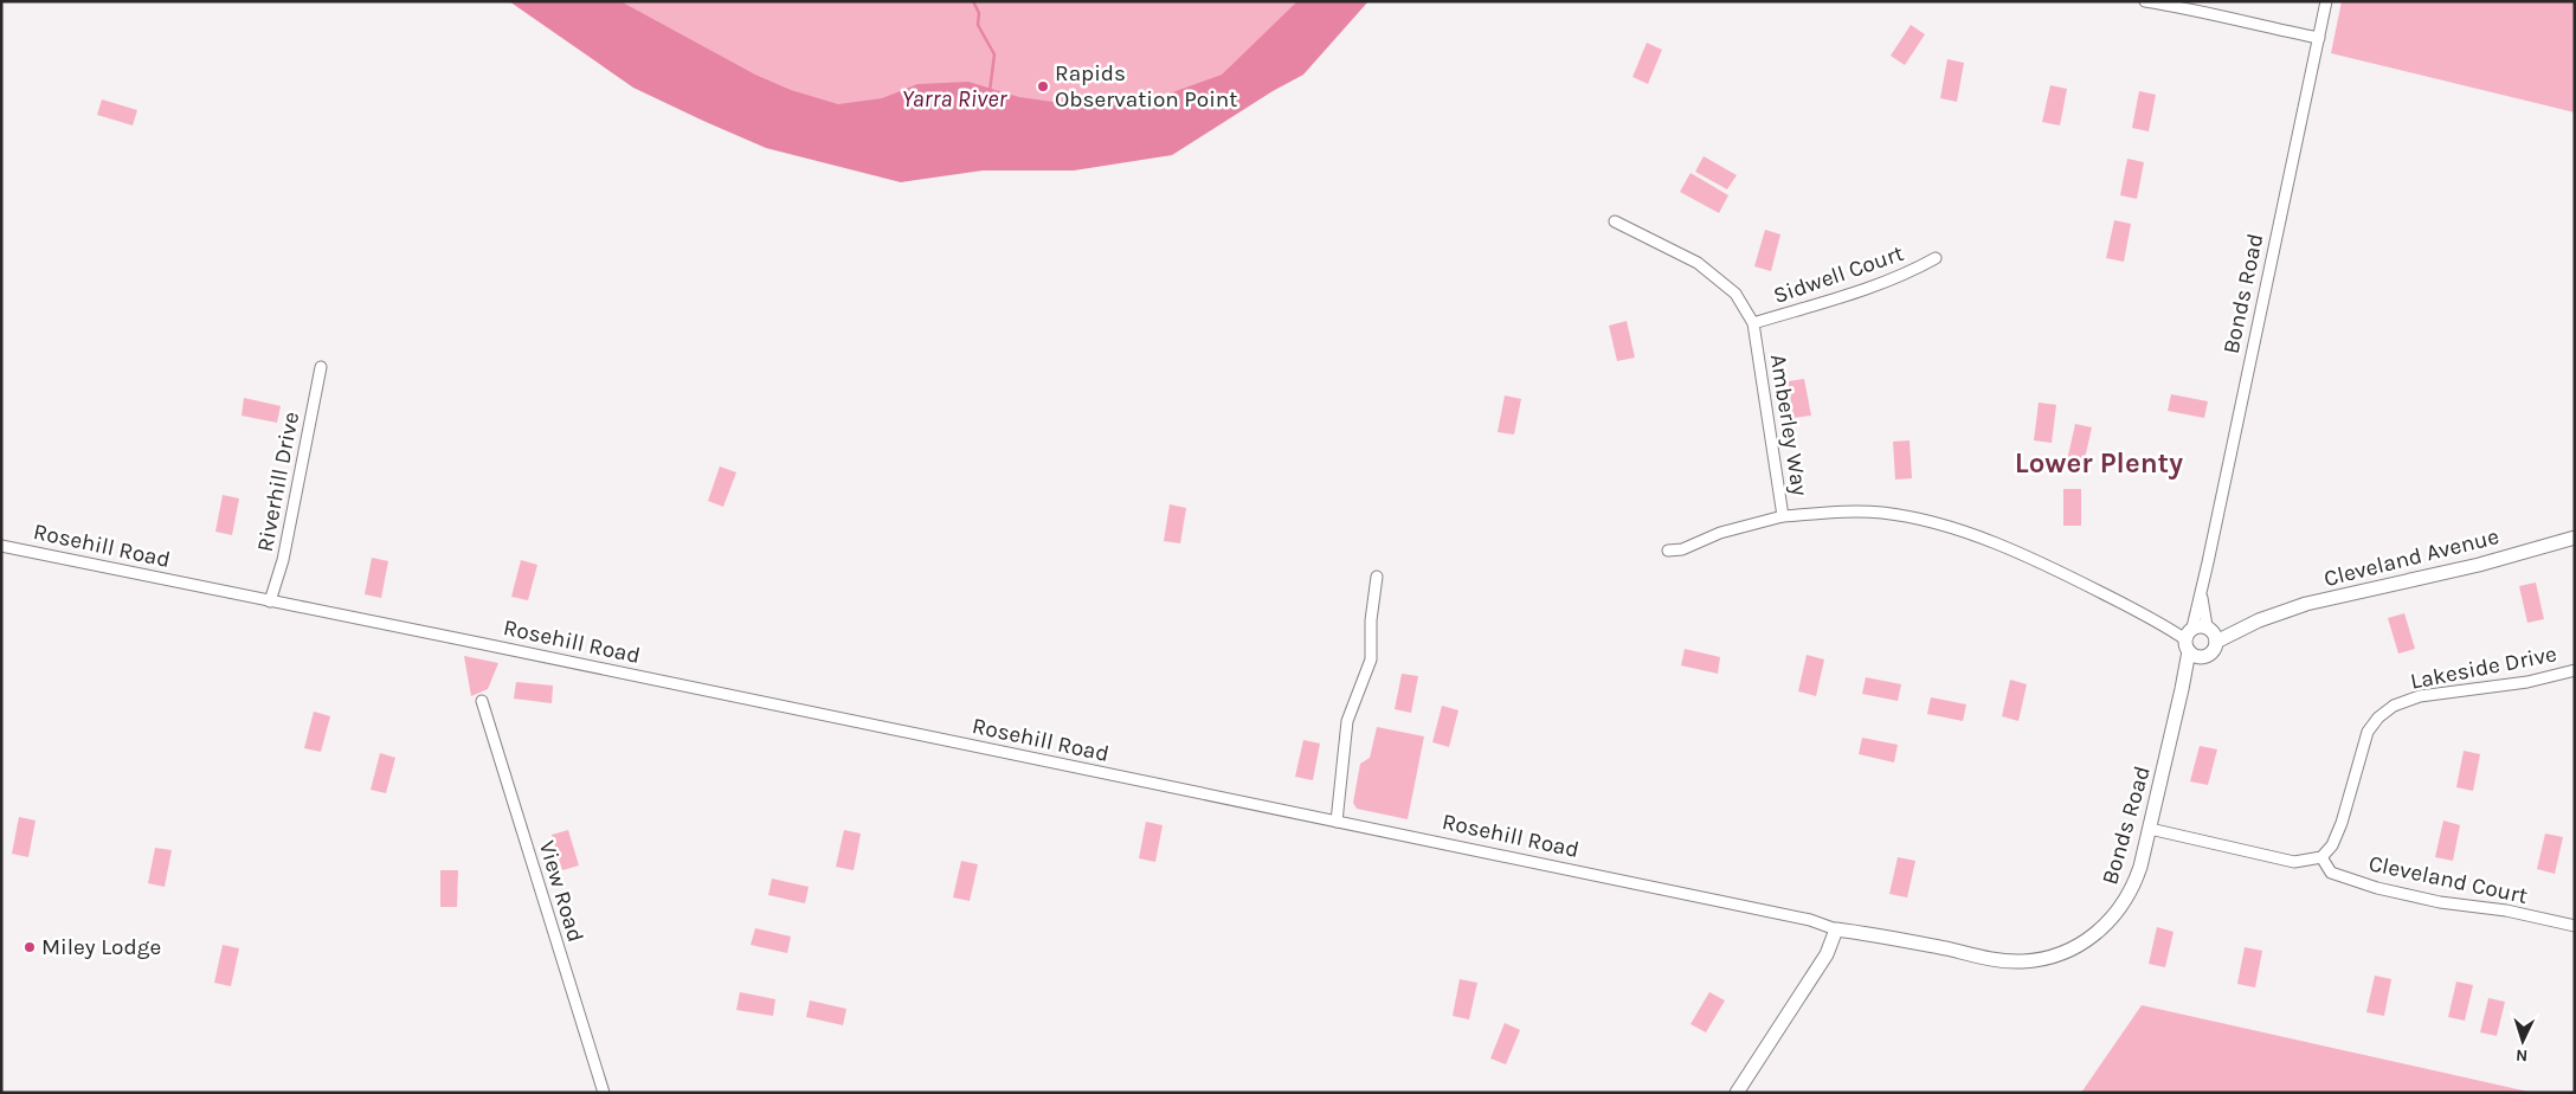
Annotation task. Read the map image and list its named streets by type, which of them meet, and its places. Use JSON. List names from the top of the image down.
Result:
{
  "streets": {
    "street": [
      "Sidwell Court",
      "Bonds Road",
      "Amberley Way",
      "Riverhill Drive",
      "Rosehill Road",
      "Cleveland Avenue",
      "Lakeside Drive",
      "Cleveland Court",
      "View Road"
    ]
  },
  "crossings": [
    ["Sidwell Court", "Amberley Way"],
    ["Bonds Road", "Amberley Way"],
    ["Bonds Road", "Rosehill Road"],
    ["Bonds Road", "Cleveland Avenue"],
    ["Amberley Way", "Cleveland Avenue"],
    ["Riverhill Drive", "Rosehill Road"],
    ["Lakeside Drive", "Cleveland Court"]
  ],
  "districts": ["Lower Plenty"],
  "water": ["Yarra River"],
  "places": ["Rapids Observation Point", "Miley Lodge"],
  "north": "bottom"
}
